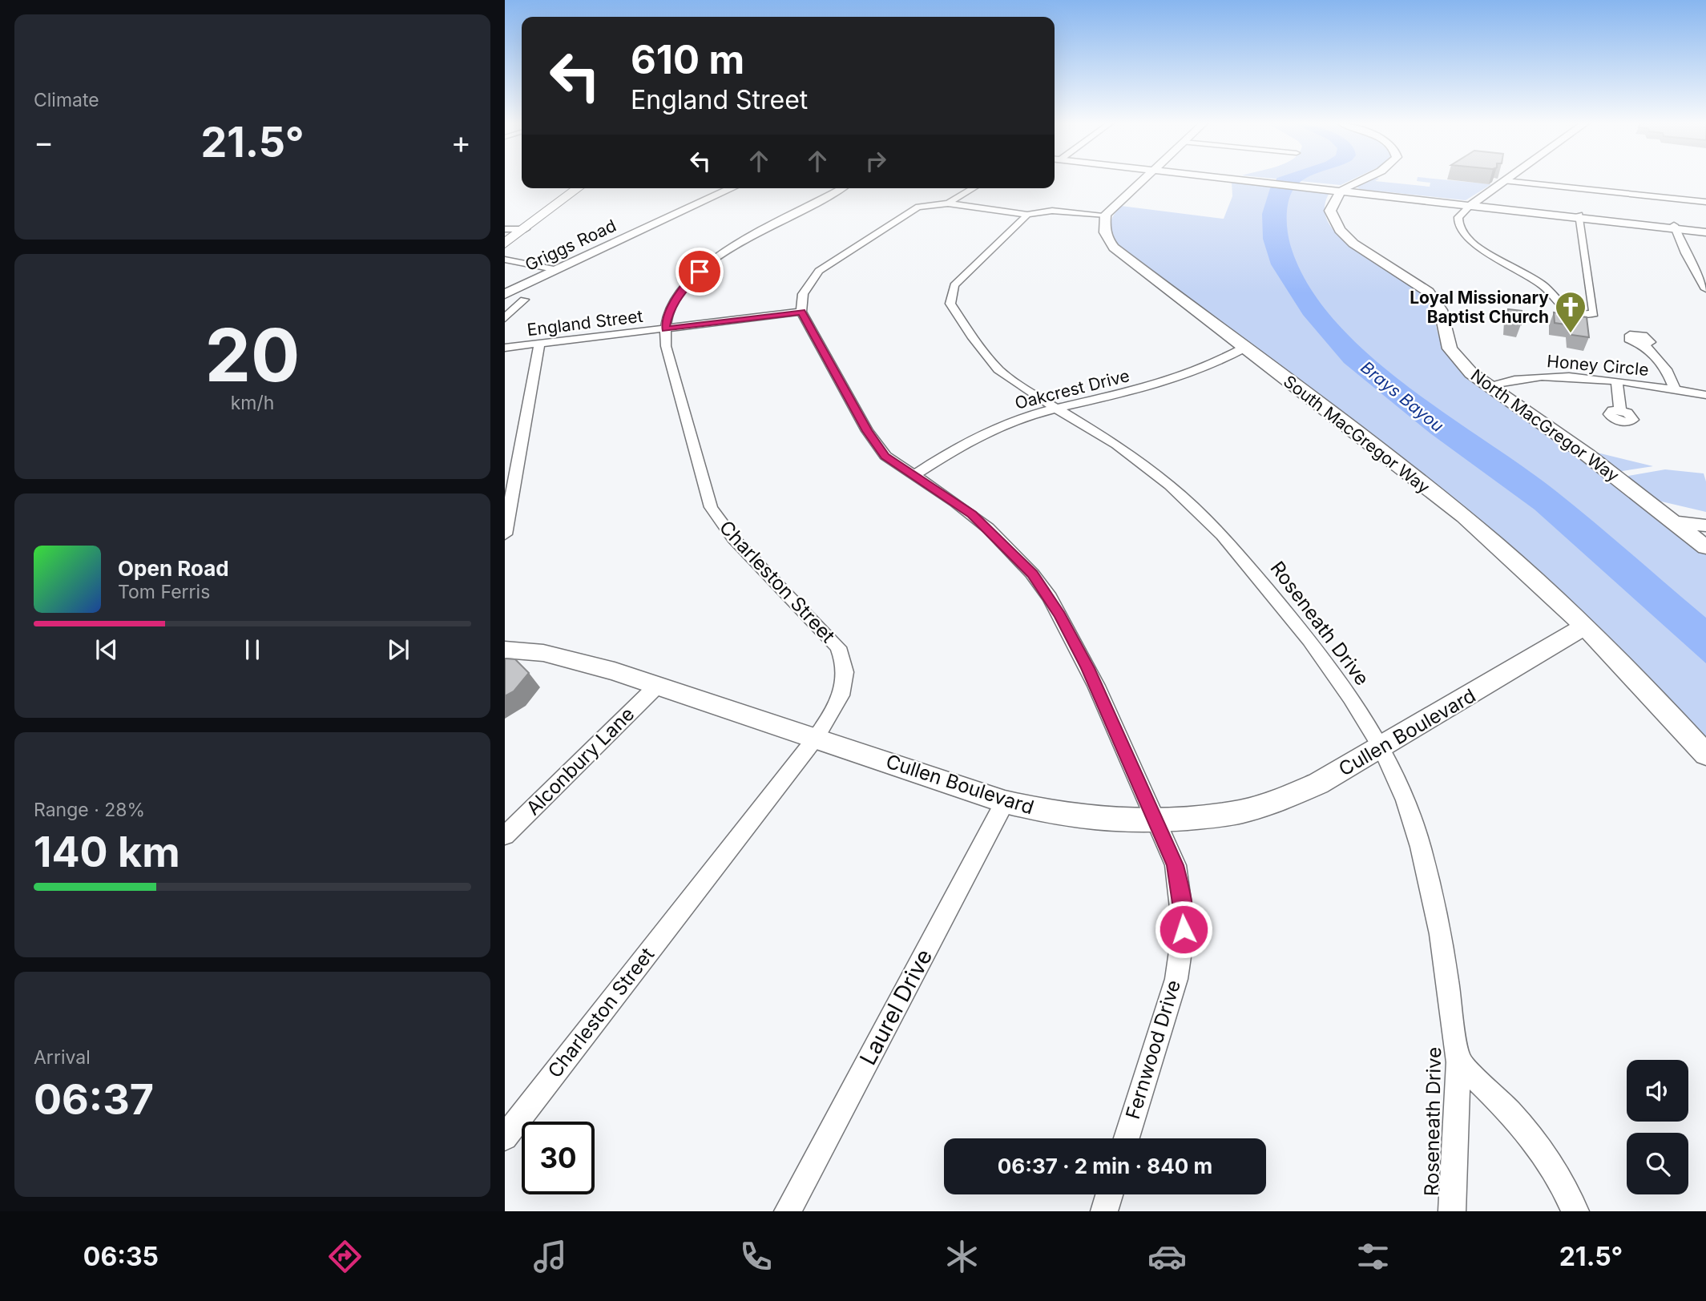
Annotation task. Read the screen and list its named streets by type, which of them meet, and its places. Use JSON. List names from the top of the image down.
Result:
{
  "streets": {
    "street": [
      "Griggs Road",
      "England Street",
      "Honey Circle",
      "Oakcrest Drive",
      "North MacGregor Way",
      "South MacGregor Way",
      "Charleston Street",
      "Roseneath Drive",
      "Cullen Boulevard",
      "Alconbury Lane",
      "Laurel Drive",
      "Fernwood Drive"
    ]
  },
  "crossings": [
    ["England Street", "Charleston Street"],
    ["England Street", "Fernwood Drive"],
    ["Honey Circle", "North MacGregor Way"],
    ["Oakcrest Drive", "South MacGregor Way"],
    ["Oakcrest Drive", "Roseneath Drive"],
    ["Oakcrest Drive", "Fernwood Drive"],
    ["South MacGregor Way", "Cullen Boulevard"],
    ["Charleston Street", "Cullen Boulevard"],
    ["Roseneath Drive", "Cullen Boulevard"],
    ["Cullen Boulevard", "Alconbury Lane"],
    ["Cullen Boulevard", "Laurel Drive"],
    ["Cullen Boulevard", "Fernwood Drive"]
  ],
  "water": ["Brays Bayou"],
  "places": {
    "church": ["Loyal Missionary Baptist Church"]
  },
  "page": {
    "tile": [
      "Climate",
      ["20", "km/h"],
      ["Range · 28%", "140 km"],
      ["Arrival", "06:37"]
    ],
    "turn": ["610 m", "England Street"],
    "heat": ["−", "21.5°", "+"],
    "song": ["Open Road", "Tom Ferris"],
    "limit": "30",
    "trip": "06:37 · 2 min · 840 m",
    "tabs": ["06:35", "21.5°"]
  }
}
